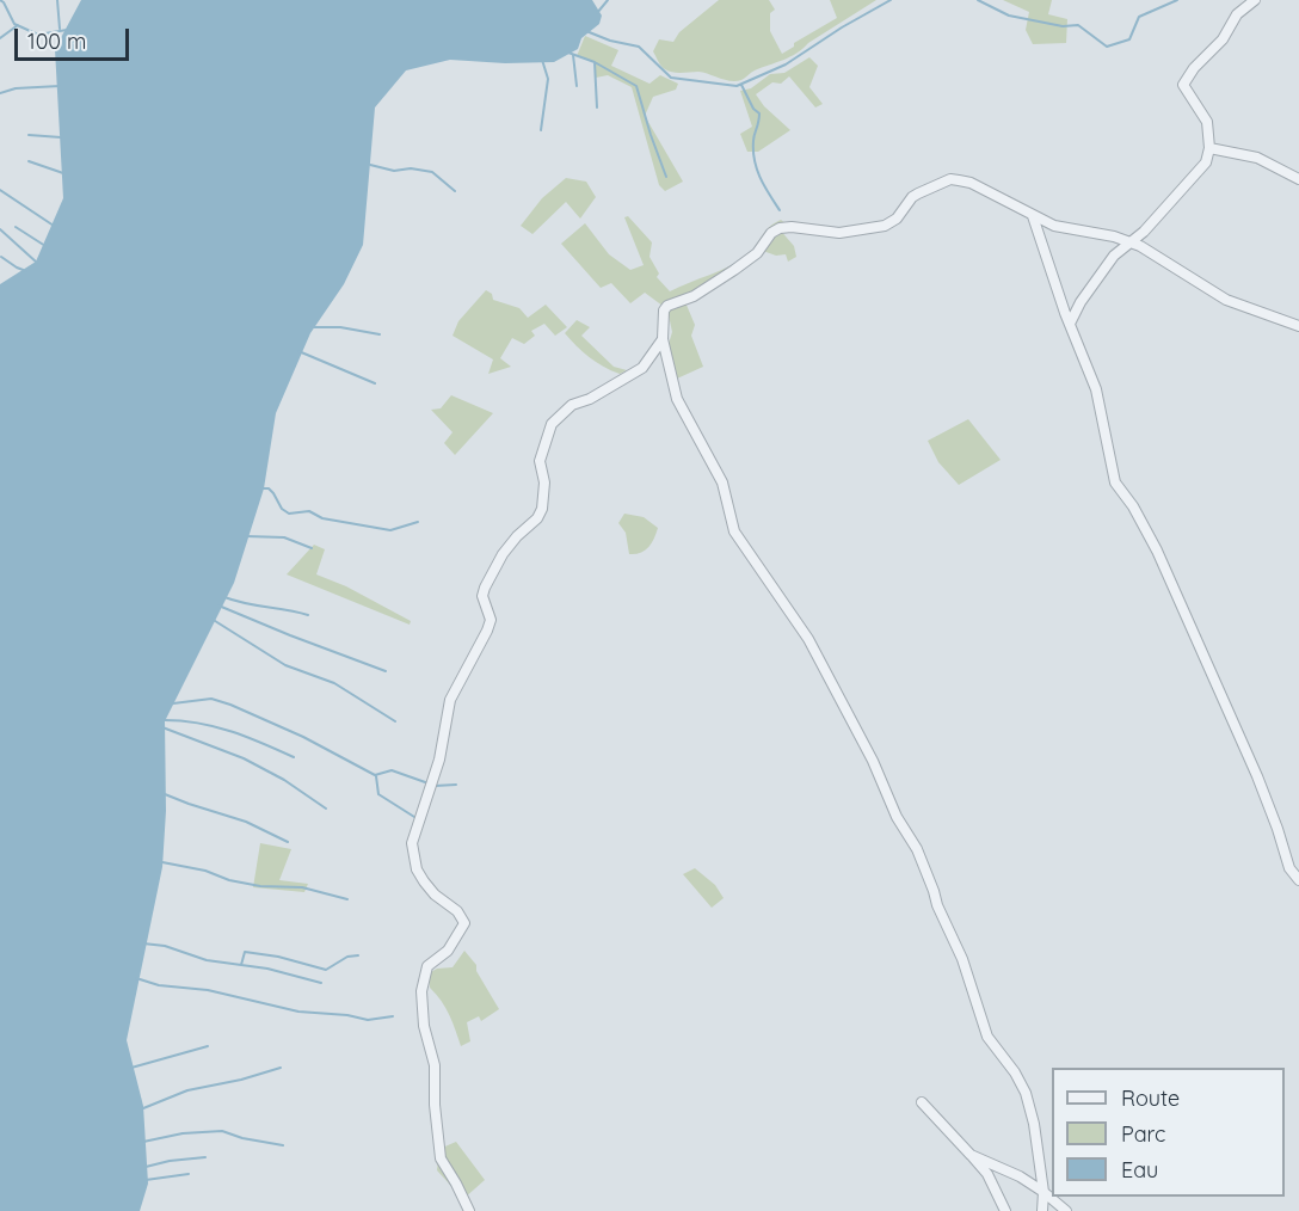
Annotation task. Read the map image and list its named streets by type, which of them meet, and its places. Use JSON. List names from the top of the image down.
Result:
{
  "legend": ["Route", "Parc", "Eau"],
  "scale_bar": "100 m"
}
